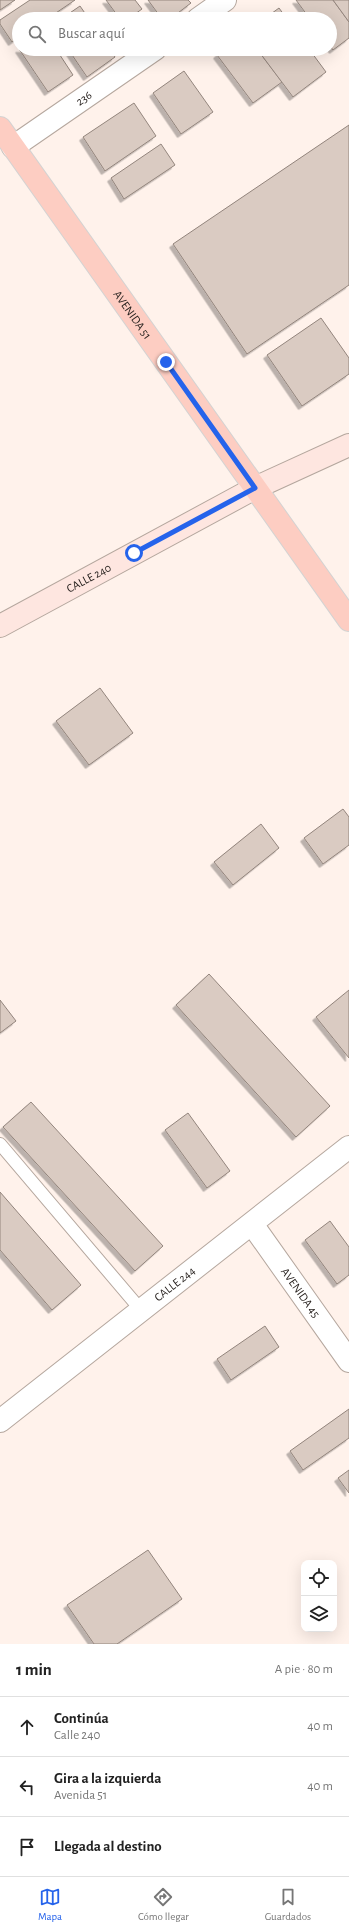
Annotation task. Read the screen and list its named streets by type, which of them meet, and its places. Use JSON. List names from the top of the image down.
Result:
{
  "streets": {
    "main road": ["AVENIDA 51"],
    "street": [
      "236",
      "CALLE 240",
      "CALLE 244",
      "AVENIDA 45"
    ]
  },
  "crossings": [
    ["236", "AVENIDA 51"],
    ["AVENIDA 51", "CALLE 240"],
    ["CALLE 244", "AVENIDA 45"]
  ],
  "page": {
    "search": "Buscar aquí",
    "heading": ["1 min", "A pie · 80 m"],
    "list": [
      ["Continúa", "Calle 240", "40 m"],
      ["Gira a la izquierda", "Avenida 51", "40 m"],
      "Llegada al destino"
    ],
    "nav": ["Mapa", "Cómo llegar", "Guardados"]
  }
}
